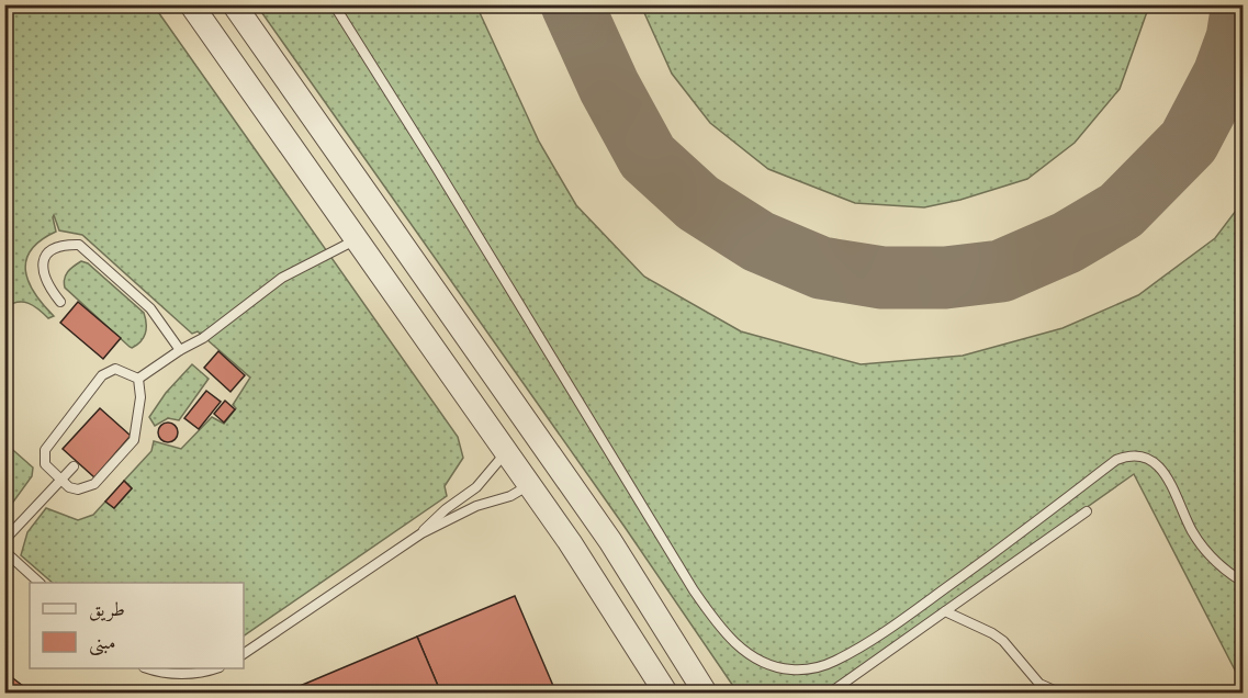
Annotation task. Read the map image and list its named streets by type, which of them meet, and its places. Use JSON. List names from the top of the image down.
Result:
{
  "legend": ["طريق", "مبنى"]
}
